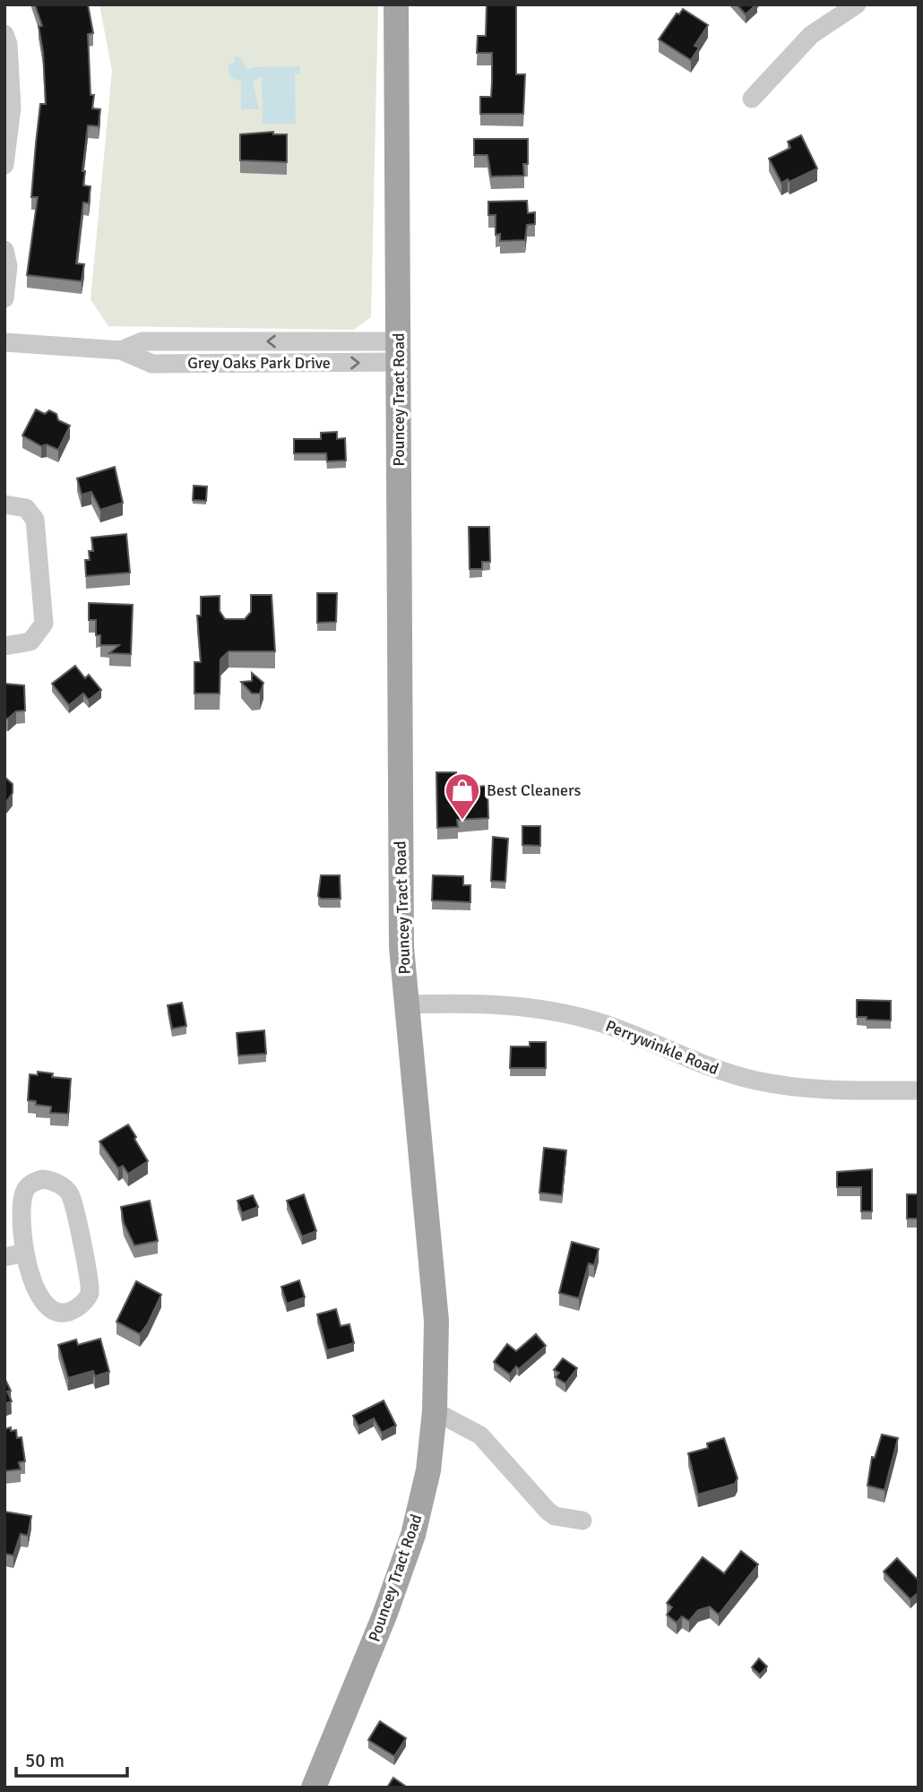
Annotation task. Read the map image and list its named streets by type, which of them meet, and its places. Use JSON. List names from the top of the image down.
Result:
{
  "streets": {
    "main road": ["Pouncey Tract Road"],
    "street": ["Grey Oaks Park Drive", "Perrywinkle Road"]
  },
  "crossings": [
    ["Grey Oaks Park Drive", "Pouncey Tract Road"],
    ["Pouncey Tract Road", "Perrywinkle Road"]
  ],
  "places": {
    "shop": ["Best Cleaners"]
  },
  "scale_bar": "50 m"
}
